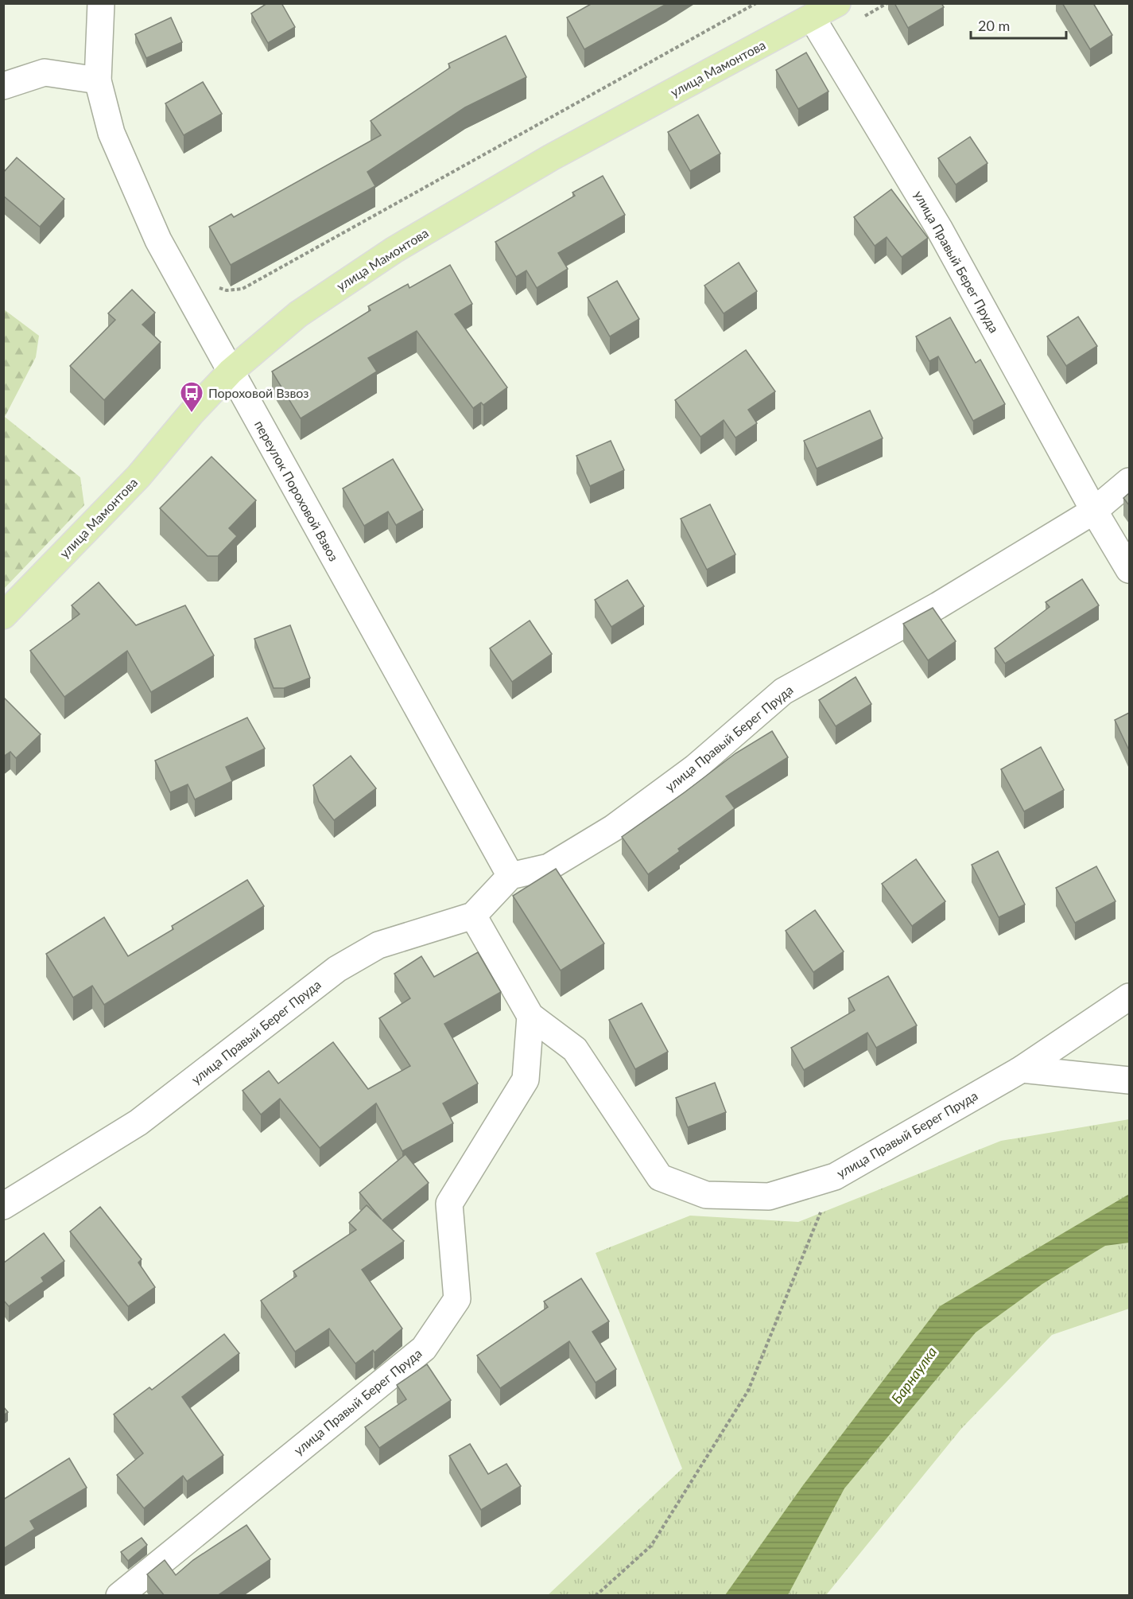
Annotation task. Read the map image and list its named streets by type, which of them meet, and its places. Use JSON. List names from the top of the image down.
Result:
{
  "streets": {
    "main road": ["улица Мамонтова"],
    "street": ["улица Правый Берег Пруда", "переулок Пороховой Взвоз"]
  },
  "crossings": [
    ["улица Мамонтова", "улица Правый Берег Пруда"],
    ["улица Мамонтова", "переулок Пороховой Взвоз"],
    ["улица Правый Берег Пруда", "переулок Пороховой Взвоз"]
  ],
  "water": ["Барнаулка"],
  "places": {
    "bus stop": ["Пороховой Взвоз"]
  },
  "scale_bar": "20 m"
}
